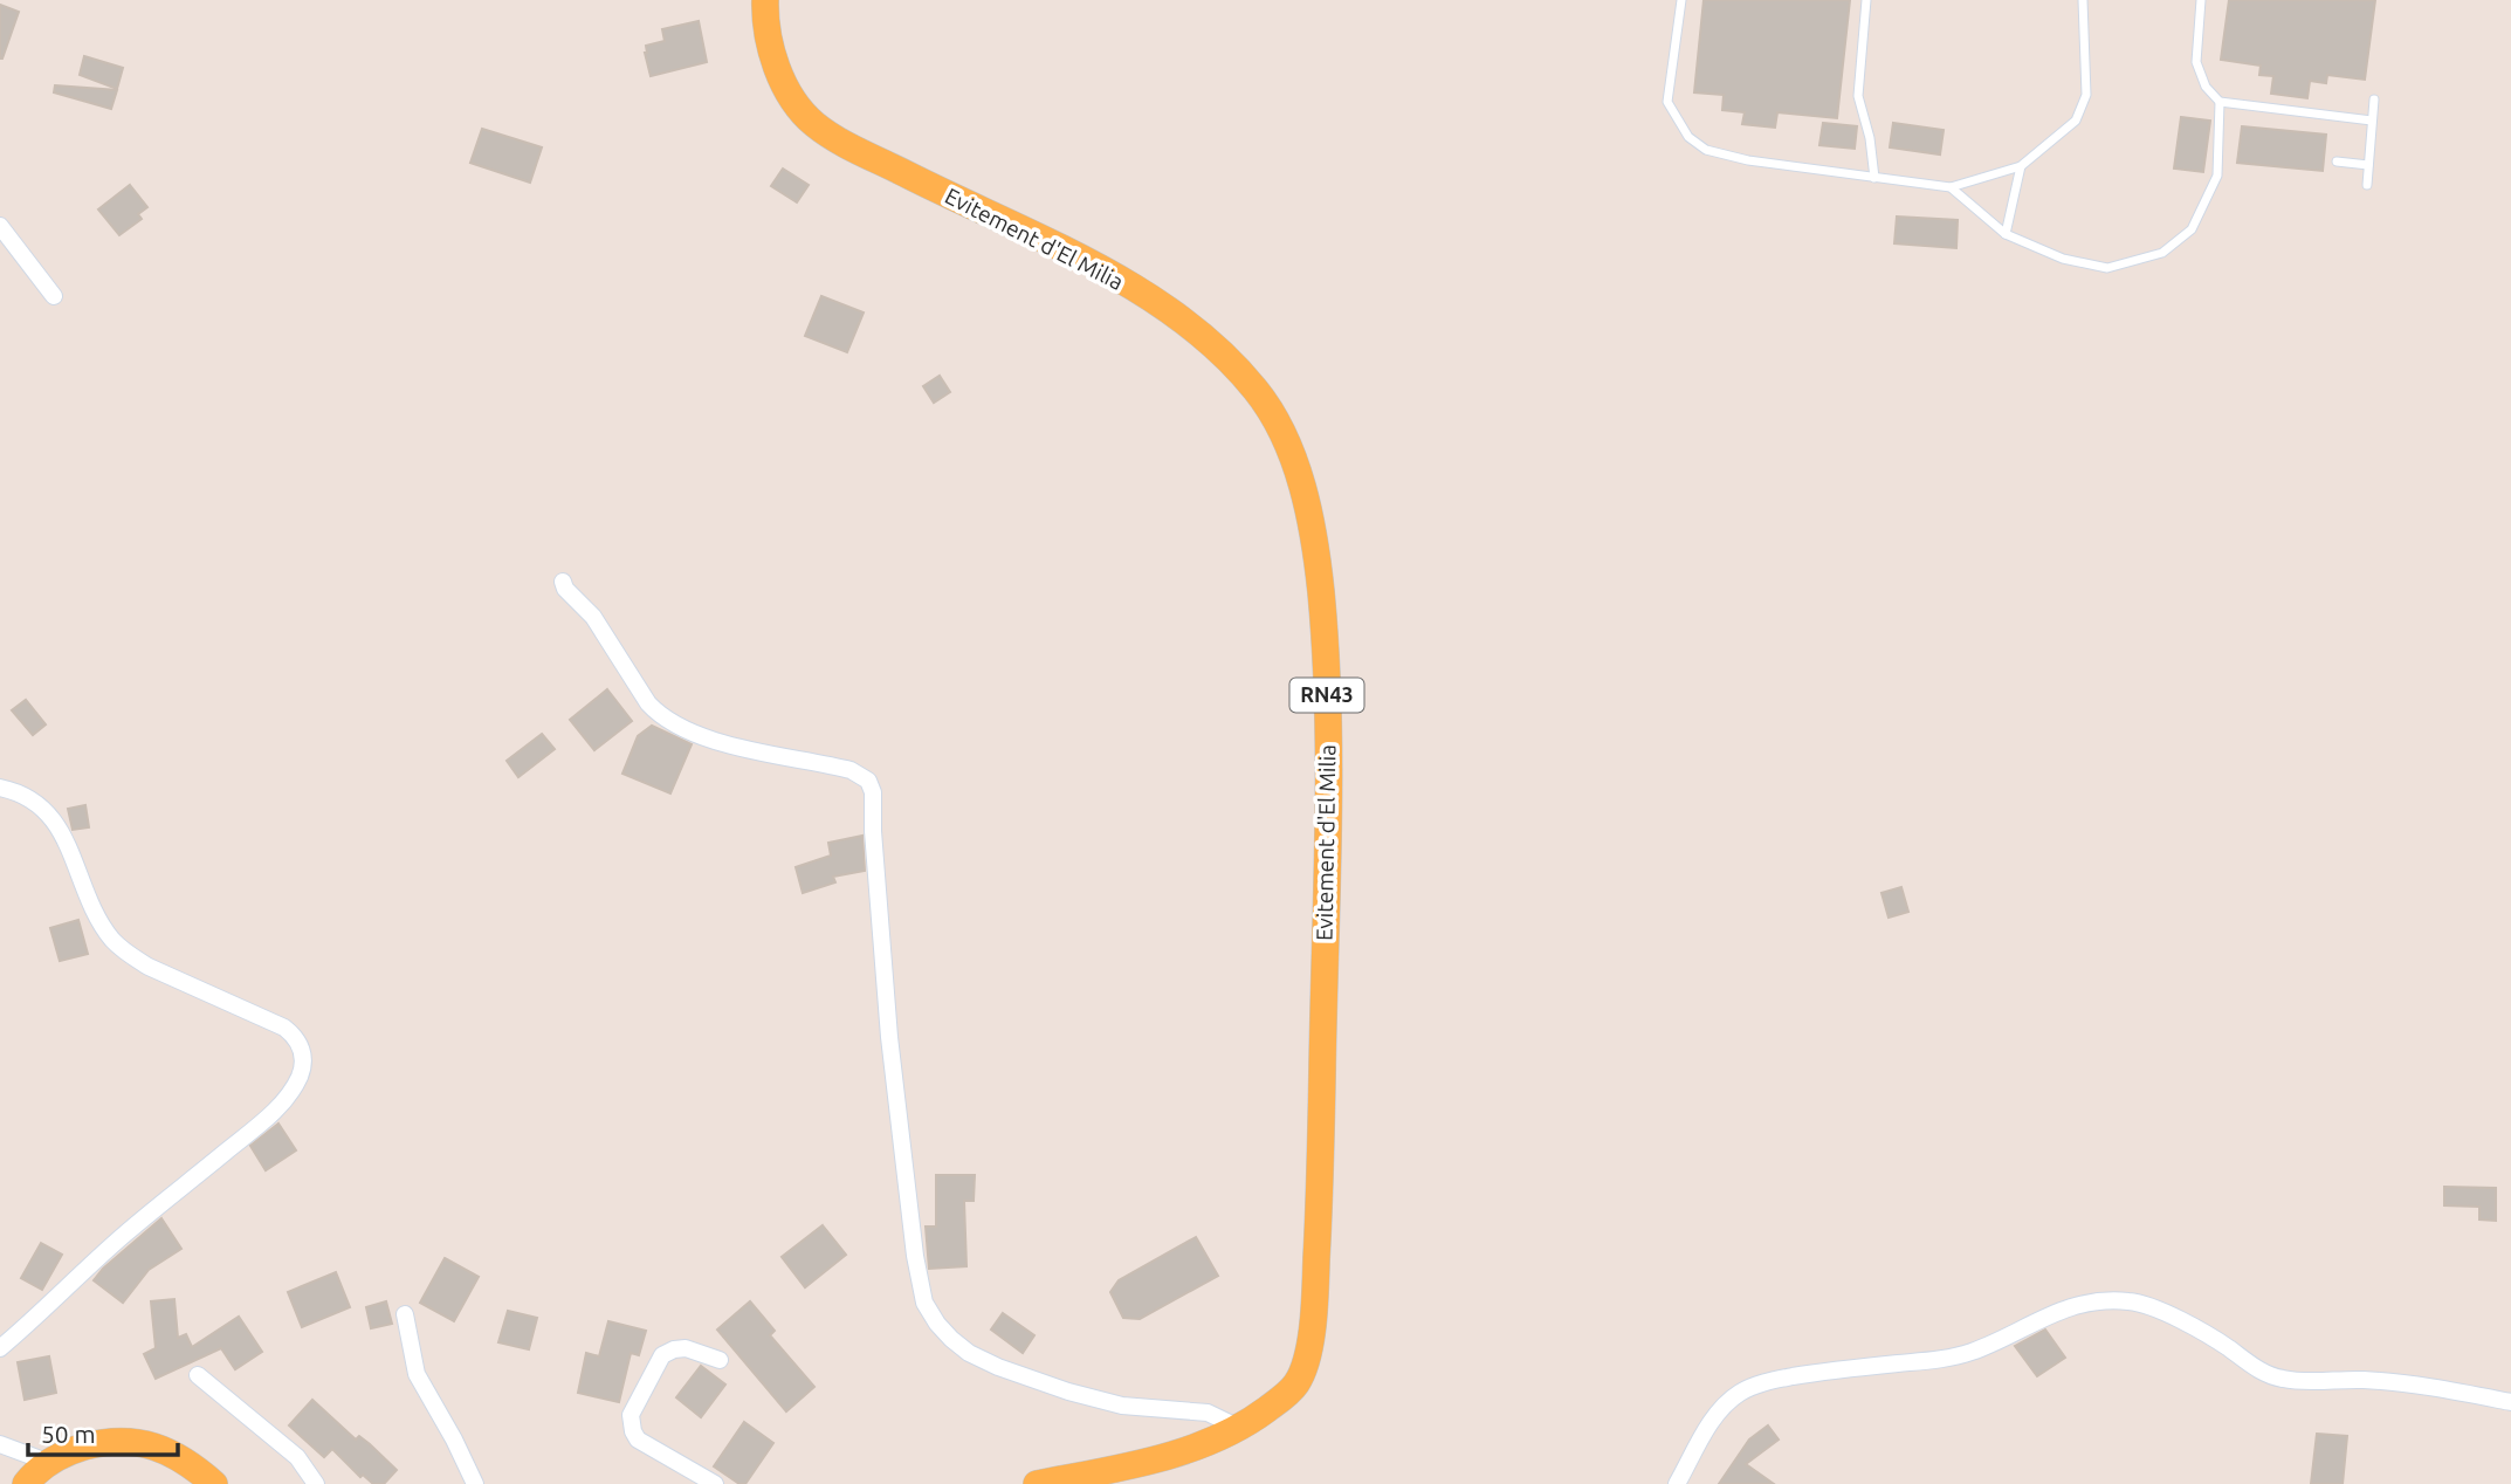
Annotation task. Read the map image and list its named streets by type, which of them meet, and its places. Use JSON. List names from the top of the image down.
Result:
{
  "streets": {
    "main road": ["Evitement d'El Milia", "RN43"]
  },
  "scale_bar": "50 m"
}
